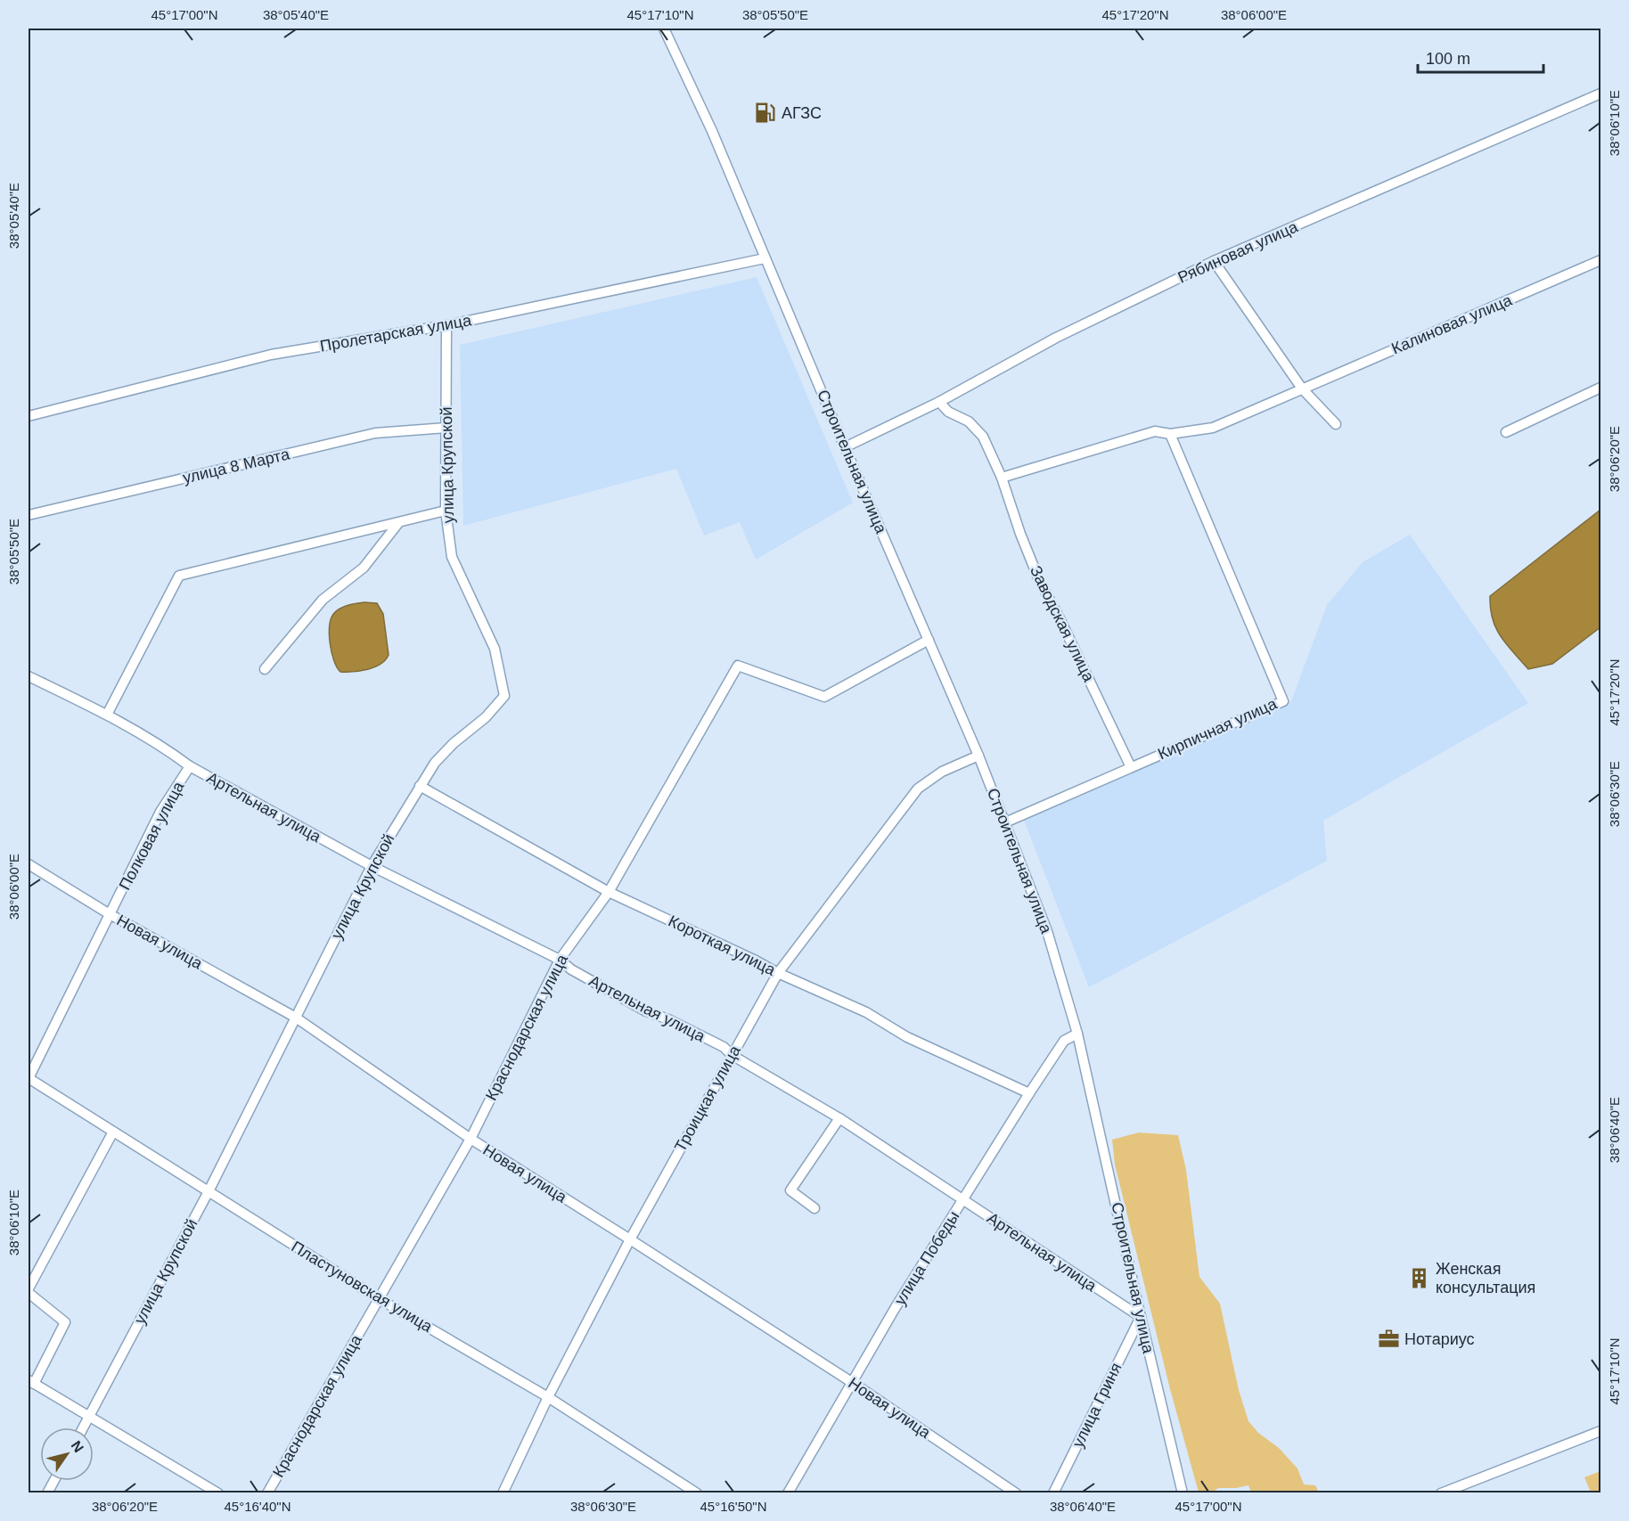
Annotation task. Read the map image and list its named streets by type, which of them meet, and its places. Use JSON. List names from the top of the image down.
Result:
{
  "streets": {
    "street": [
      "Рябиновая улица",
      "Калиновая улица",
      "Пролетарская улица",
      "Строительная улица",
      "улица Крупской",
      "улица 8 Марта",
      "Заводская улица",
      "Кирпичная улица",
      "Артельная улица",
      "Полковая улица",
      "Новая улица",
      "Короткая улица",
      "Краснодарская улица",
      "Троицкая улица",
      "улица Победы",
      "Пластуновская улица",
      "улица Гриня"
    ]
  },
  "crossings": [
    ["Рябиновая улица", "Строительная улица"],
    ["Рябиновая улица", "Заводская улица"],
    ["Калиновая улица", "Заводская улица"],
    ["Калиновая улица", "Кирпичная улица"],
    ["Пролетарская улица", "Строительная улица"],
    ["Пролетарская улица", "улица Крупской"],
    ["Строительная улица", "Кирпичная улица"],
    ["Строительная улица", "Артельная улица"],
    ["Строительная улица", "Краснодарская улица"],
    ["Строительная улица", "Троицкая улица"],
    ["Строительная улица", "улица Победы"],
    ["Строительная улица", "улица Гриня"],
    ["улица Крупской", "улица 8 Марта"],
    ["улица Крупской", "Артельная улица"],
    ["улица Крупской", "Новая улица"],
    ["улица Крупской", "Короткая улица"],
    ["улица Крупской", "Пластуновская улица"],
    ["Заводская улица", "Кирпичная улица"],
    ["Артельная улица", "Полковая улица"],
    ["Артельная улица", "Краснодарская улица"],
    ["Артельная улица", "Троицкая улица"],
    ["Артельная улица", "улица Победы"],
    ["Артельная улица", "улица Гриня"],
    ["Полковая улица", "Новая улица"],
    ["Полковая улица", "Пластуновская улица"],
    ["Новая улица", "Краснодарская улица"],
    ["Новая улица", "Троицкая улица"],
    ["Новая улица", "улица Победы"],
    ["Короткая улица", "Краснодарская улица"],
    ["Короткая улица", "Троицкая улица"],
    ["Короткая улица", "улица Победы"],
    ["Краснодарская улица", "Пластуновская улица"],
    ["Троицкая улица", "Пластуновская улица"]
  ],
  "places": {
    "fuel station": ["АГЗС"],
    "building": ["Женская консультация"],
    "office": ["Нотариус"]
  },
  "scale_bar": "100 m",
  "north": "top right",
  "coordinates": [
    "45°17'00\"N",
    "38°05'40\"E",
    "45°17'10\"N",
    "38°05'50\"E",
    "45°17'20\"N",
    "38°06'00\"E",
    "38°06'10\"E",
    "38°06'20\"E",
    "38°06'30\"E",
    "38°06'40\"E",
    "45°16'40\"N",
    "45°16'50\"N"
  ]
}
